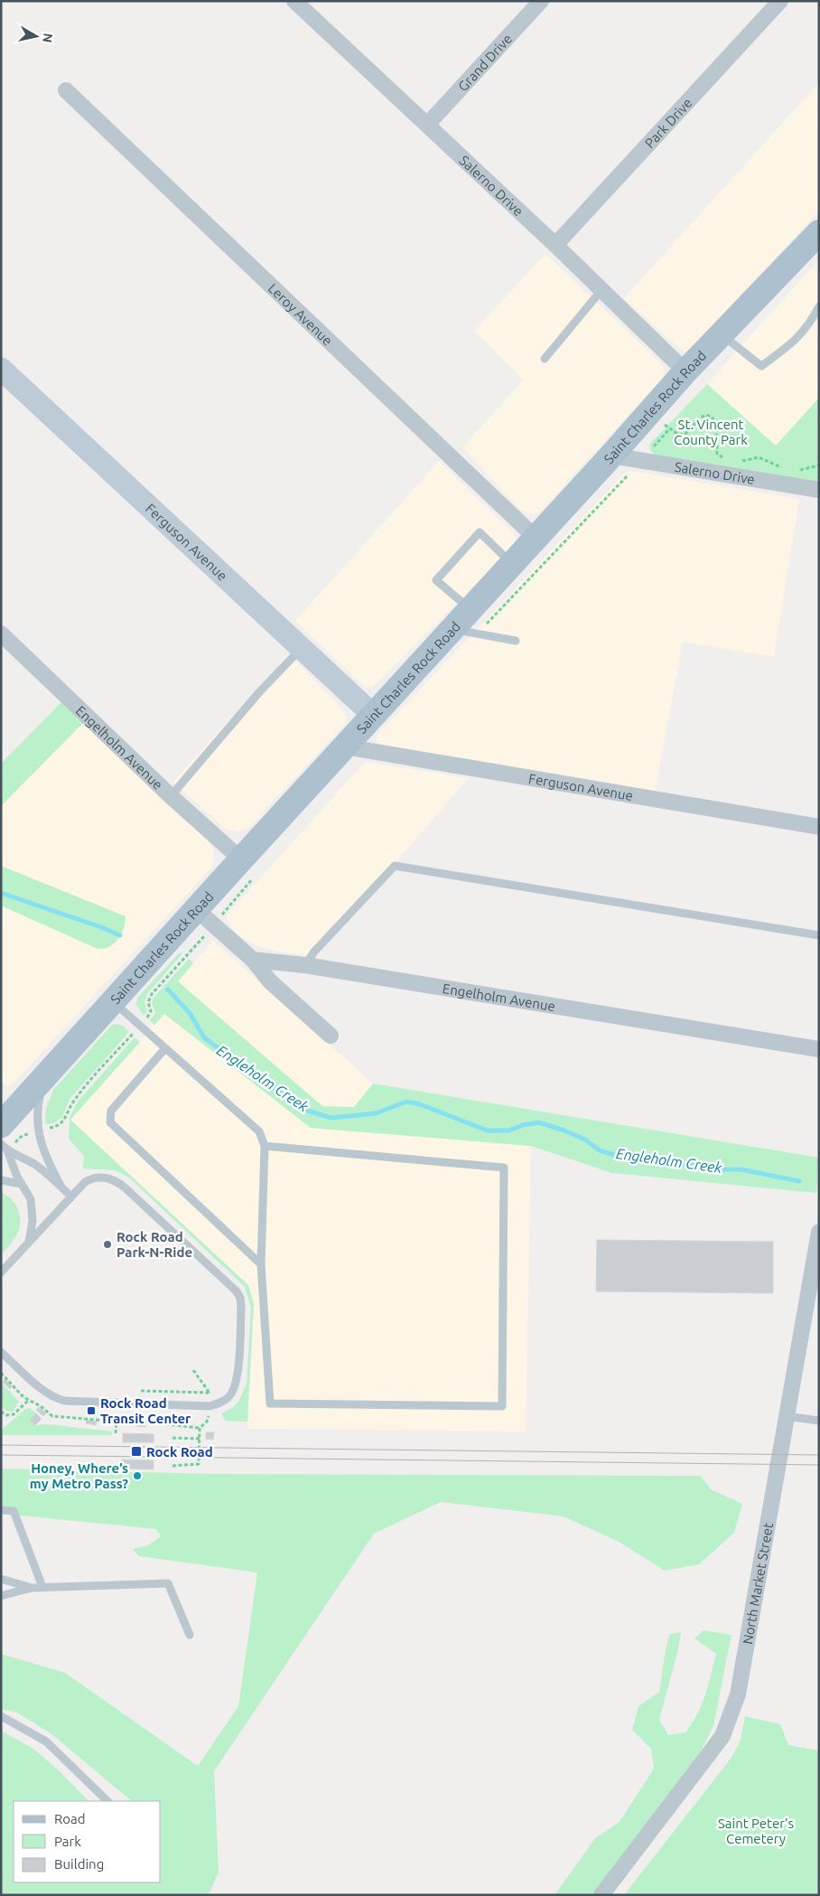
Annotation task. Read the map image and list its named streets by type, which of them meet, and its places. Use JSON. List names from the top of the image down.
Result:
{
  "streets": {
    "main road": ["Saint Charles Rock Road"],
    "street": [
      "Grand Drive",
      "Park Drive",
      "Salerno Drive",
      "Leroy Avenue",
      "Ferguson Avenue",
      "Engelholm Avenue",
      "North Market Street"
    ]
  },
  "crossings": [
    ["Grand Drive", "Salerno Drive"],
    ["Park Drive", "Salerno Drive"],
    ["Salerno Drive", "Saint Charles Rock Road"],
    ["Leroy Avenue", "Saint Charles Rock Road"],
    ["Saint Charles Rock Road", "Ferguson Avenue"],
    ["Saint Charles Rock Road", "Engelholm Avenue"]
  ],
  "water": ["Engleholm Creek"],
  "parks": ["St. Vincent County Park", "Saint Peter's Cemetery"],
  "places": {
    "other": ["Rock Road Park-N-Ride", "Honey, Where’s my Metro Pass?"],
    "transit": ["Rock Road Transit Center", "Rock Road"]
  },
  "legend": ["Road", "Park", "Building"],
  "north": "right"
}
